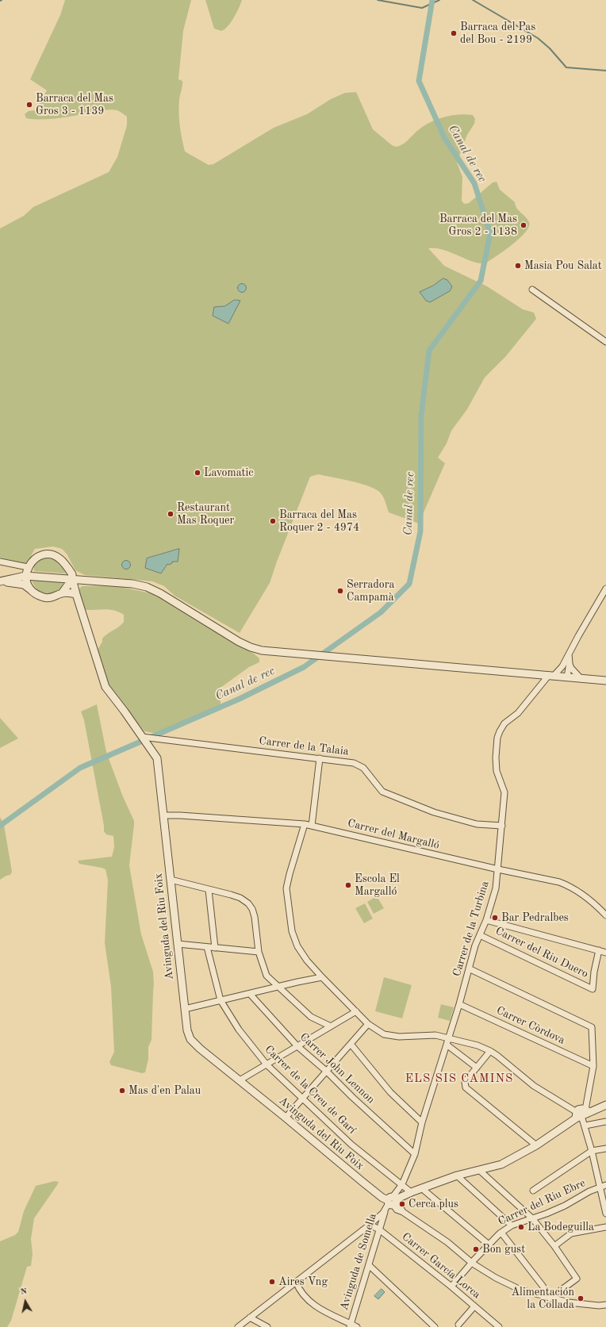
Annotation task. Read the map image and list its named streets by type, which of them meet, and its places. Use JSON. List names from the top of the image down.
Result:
{
  "streets": {
    "street": [
      "Carrer de la Talaia",
      "Carrer del Margalló",
      "Avinguda del Riu Foix",
      "Carrer de la Turbina",
      "Carrer del Riu Duero",
      "Carrer Còrdova",
      "Carrer John Lennon",
      "Carrer de la Creu de Garí",
      "Carrer del Riu Ebre",
      "Avinguda de Somella",
      "Carrer García Lorca"
    ]
  },
  "crossings": [
    ["Carrer de la Talaia", "Avinguda del Riu Foix"],
    ["Carrer de la Talaia", "Carrer de la Turbina"],
    ["Carrer del Margalló", "Avinguda del Riu Foix"],
    ["Carrer del Margalló", "Carrer de la Turbina"],
    ["Avinguda del Riu Foix", "Carrer de la Turbina"],
    ["Avinguda del Riu Foix", "Avinguda de Somella"],
    ["Carrer de la Turbina", "Carrer del Riu Duero"],
    ["Carrer de la Turbina", "Carrer Còrdova"],
    ["Carrer de la Turbina", "Carrer John Lennon"],
    ["Carrer de la Turbina", "Carrer de la Creu de Garí"],
    ["Carrer de la Turbina", "Avinguda de Somella"],
    ["Carrer del Riu Ebre", "Carrer García Lorca"],
    ["Avinguda de Somella", "Carrer García Lorca"]
  ],
  "districts": ["ELS SIS CAMINS"],
  "water": ["Canal de rec"],
  "places": [
    "Barraca del Pas del Bou - 2199",
    "Barraca del Mas Gros 3 - 1139",
    "Barraca del Mas Gros 2 - 1138",
    "Masia Pou Salat",
    "Lavomatic",
    "Restaurant Mas Roquer",
    "Barraca del Mas Roquer 2 - 4974",
    "Serradora Campamà",
    "Escola El Margalló",
    "Bar Pedralbes",
    "Mas d'en Palau",
    "Cerca plus",
    "La Bodeguilla",
    "Bon gust",
    "Aires Vng",
    "Alimentación la Collada"
  ],
  "north": "top"
}
